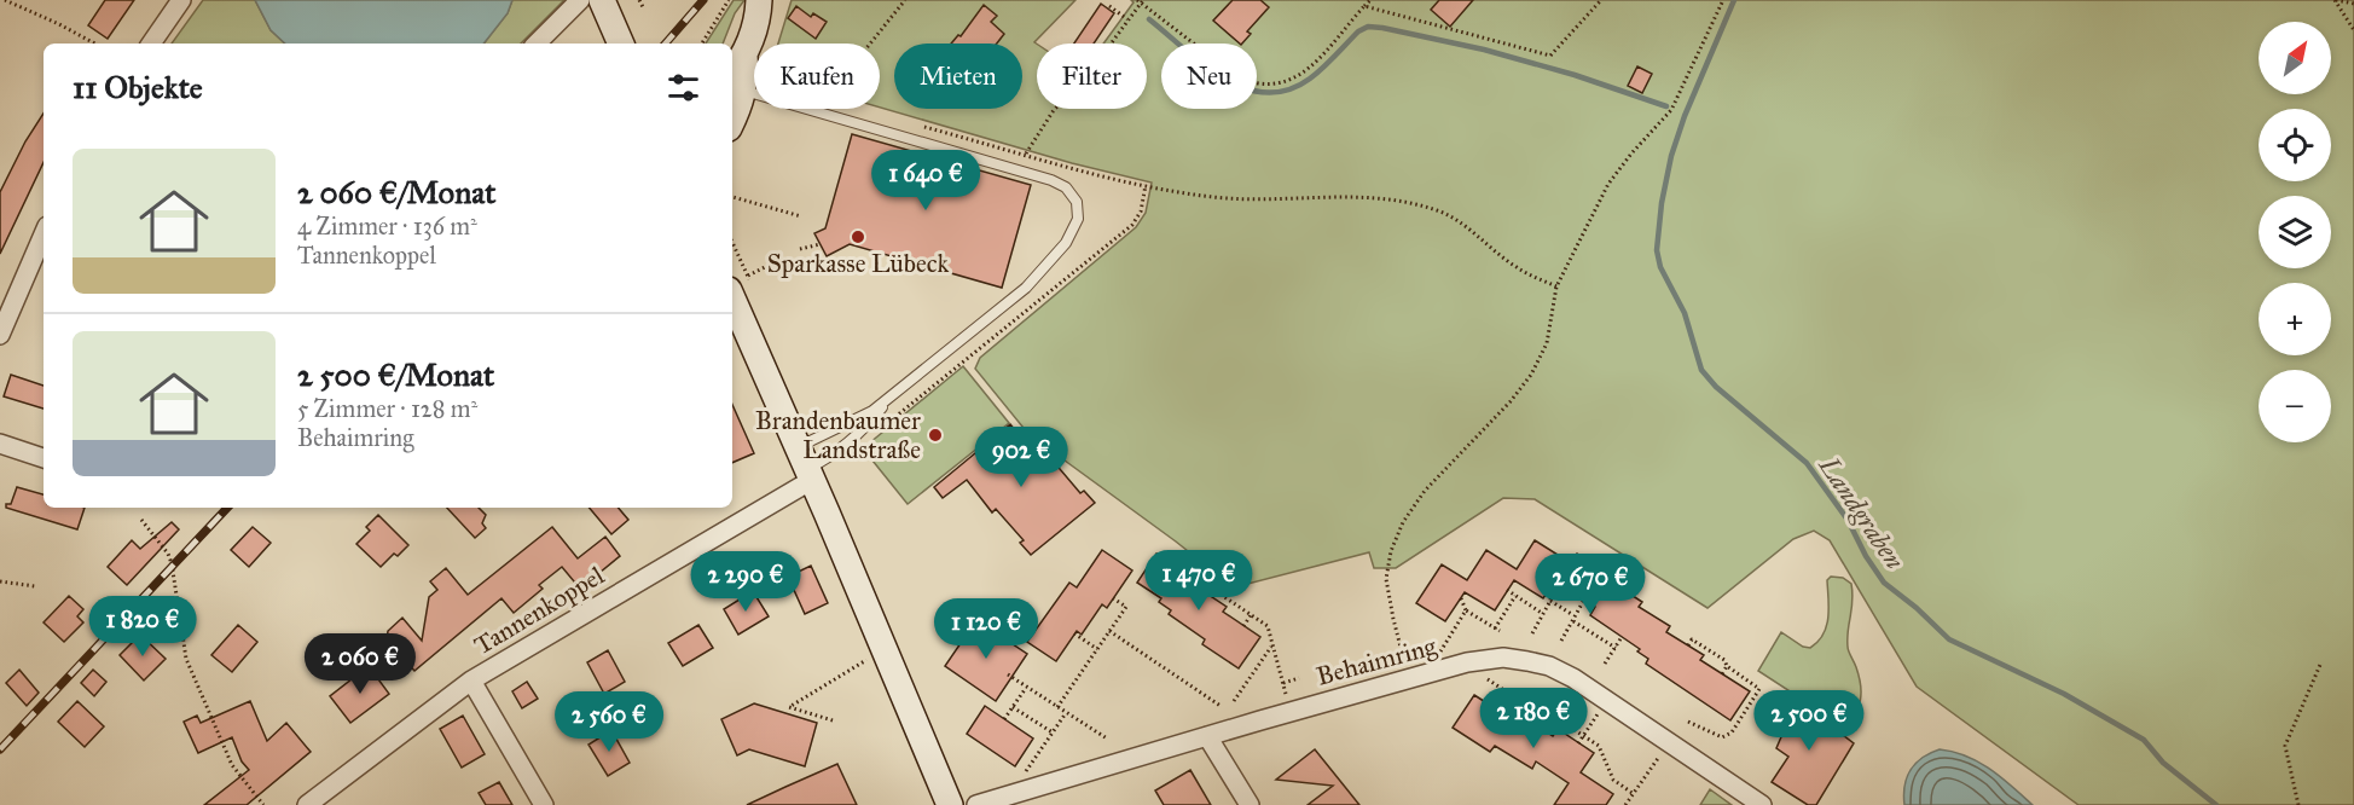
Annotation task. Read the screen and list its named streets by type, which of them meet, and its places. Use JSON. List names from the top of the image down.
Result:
{
  "streets": {
    "street": ["Tannenkoppel", "Behaimring"]
  },
  "water": ["Landgraben"],
  "places": ["Sparkasse Lübeck", "Brandenbaumer Landstraße"],
  "north": "top right",
  "page": {
    "map_buttons": ["+", "−"],
    "chip": [
      "Kaufen",
      "Mieten",
      "Filter",
      "Neu"
    ],
    "heading": "11 Objekte",
    "list": [
      {
        "name": "2 060 €/Monat",
        "note": "4 Zimmer · 136 m² · Tannenkoppel"
      },
      {
        "name": "2 500 €/Monat",
        "note": "5 Zimmer · 128 m² · Behaimring"
      }
    ],
    "price": [
      "1 640 €",
      "902 €",
      "1 470 €",
      "2 290 €",
      "2 670 €",
      "1 820 €",
      "1 120 €",
      "2 060 €",
      "2 180 €",
      "2 500 €",
      "2 560 €"
    ]
  }
}
